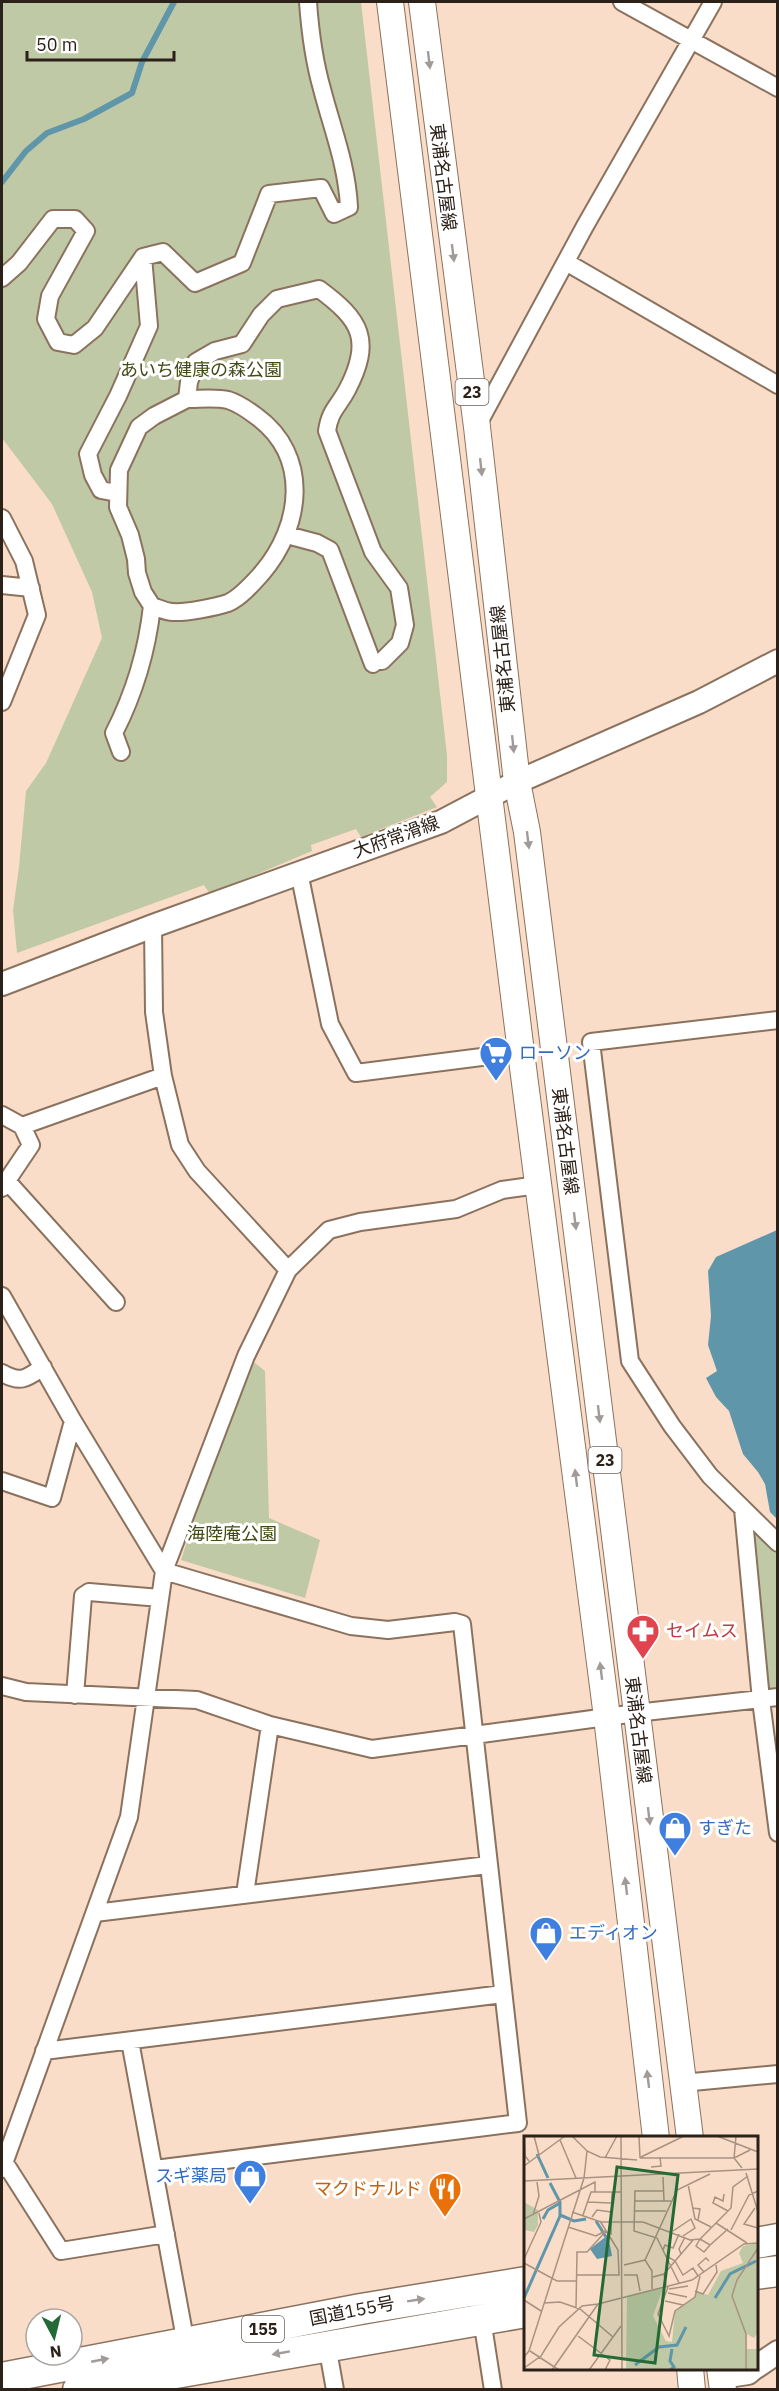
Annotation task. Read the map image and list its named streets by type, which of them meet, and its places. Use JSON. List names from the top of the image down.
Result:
{
  "streets": {
    "highway": ["国道155号", "155"],
    "main road": ["東浦名古屋線", "23", "大府常滑線"]
  },
  "crossings": [
    ["東浦名古屋線", "大府常滑線"]
  ],
  "parks": ["あいち健康の森公園", "海陸庵公園"],
  "places": {
    "supermarket": ["ローソン"],
    "pharmacy": ["セイムス"],
    "shop": ["すぎた", "エディオン", "スギ薬局"],
    "restaurant": ["マクドナルド"]
  },
  "scale_bar": "50 m",
  "north": "bottom"
}
